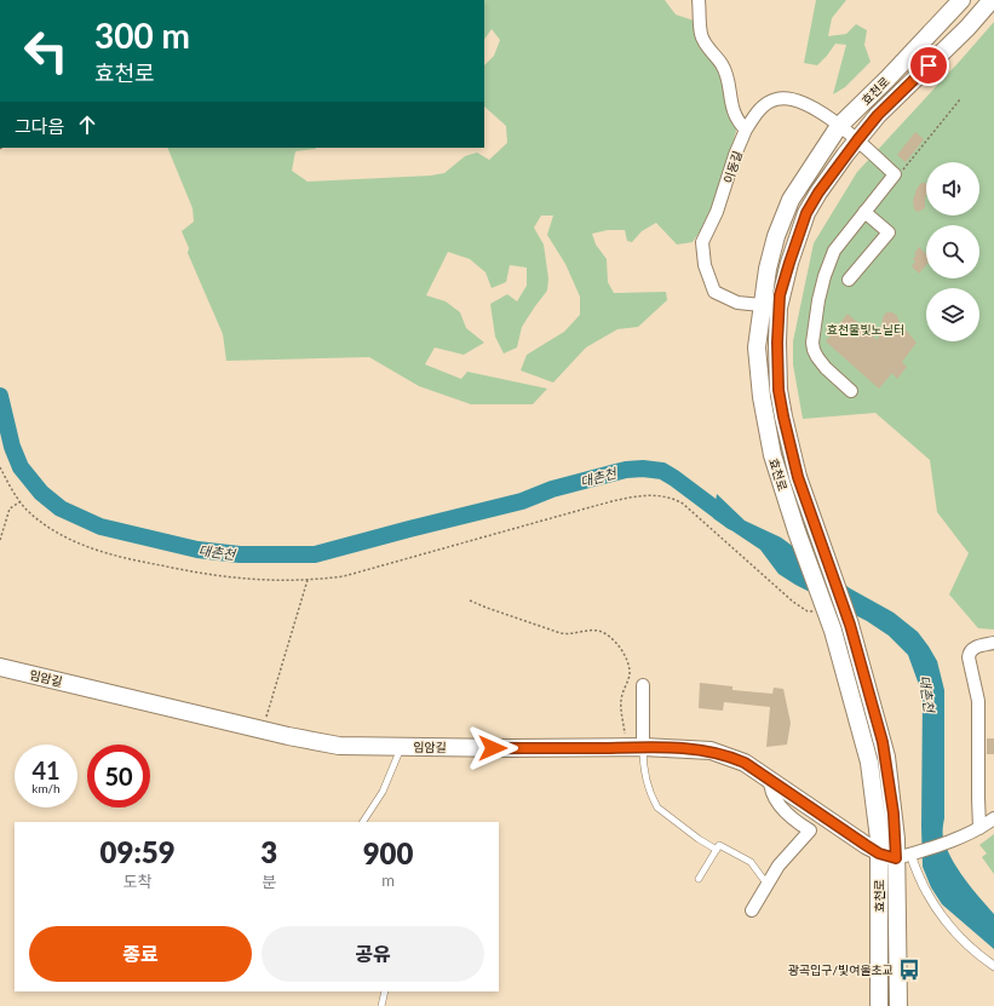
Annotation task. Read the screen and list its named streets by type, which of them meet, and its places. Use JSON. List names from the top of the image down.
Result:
{
  "streets": {
    "main road": ["효천로", "임암길"],
    "street": ["이동길"]
  },
  "crossings": [
    ["효천로", "이동길"],
    ["효천로", "임암길"]
  ],
  "water": ["대촌천"],
  "parks": ["효천물빛노닐터"],
  "places": {
    "bus stop": ["광곡입구/빛여울초교"]
  },
  "page": {
    "turn": ["300 m", "효천로"],
    "then": "그다음",
    "speed": "41 km/h",
    "limit": "50",
    "eta": [
      "09:59",
      "도착",
      "3",
      "분",
      "900",
      "m"
    ],
    "buttons": ["종료", "공유"]
  }
}
